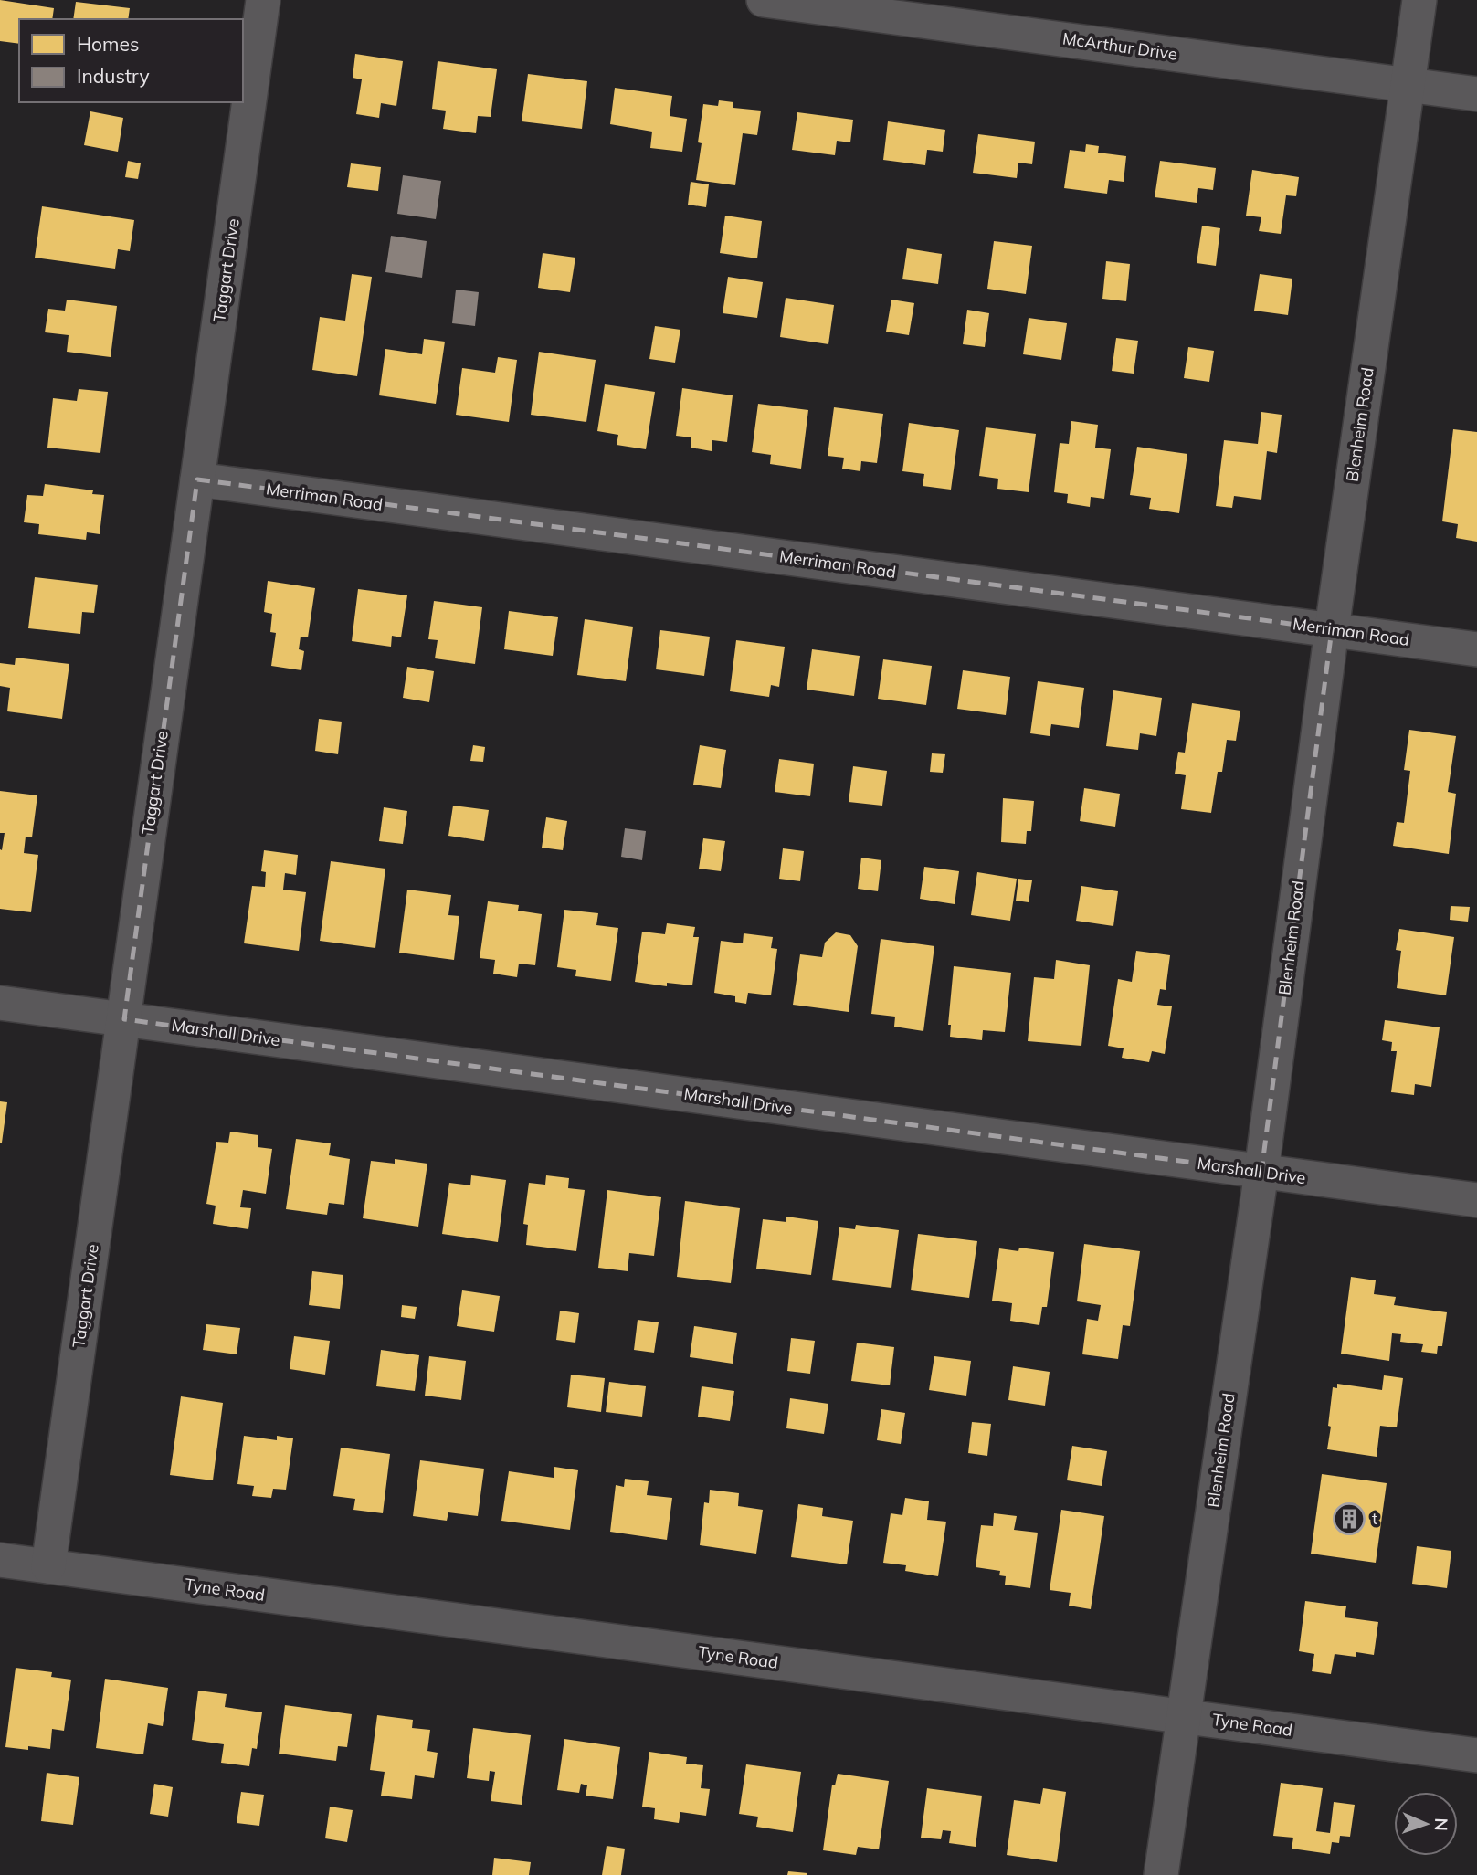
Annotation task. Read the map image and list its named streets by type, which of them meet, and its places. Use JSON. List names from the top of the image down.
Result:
{
  "streets": {
    "street": [
      "McArthur Drive",
      "Taggart Drive",
      "Blenheim Road",
      "Merriman Road",
      "Marshall Drive",
      "Tyne Road"
    ]
  },
  "crossings": [
    ["McArthur Drive", "Blenheim Road"],
    ["Taggart Drive", "Merriman Road"],
    ["Taggart Drive", "Marshall Drive"],
    ["Taggart Drive", "Tyne Road"],
    ["Blenheim Road", "Merriman Road"],
    ["Blenheim Road", "Marshall Drive"],
    ["Blenheim Road", "Tyne Road"]
  ],
  "places": {
    "building": ["t"]
  },
  "legend": ["Homes", "Industry"],
  "north": "right"
}
